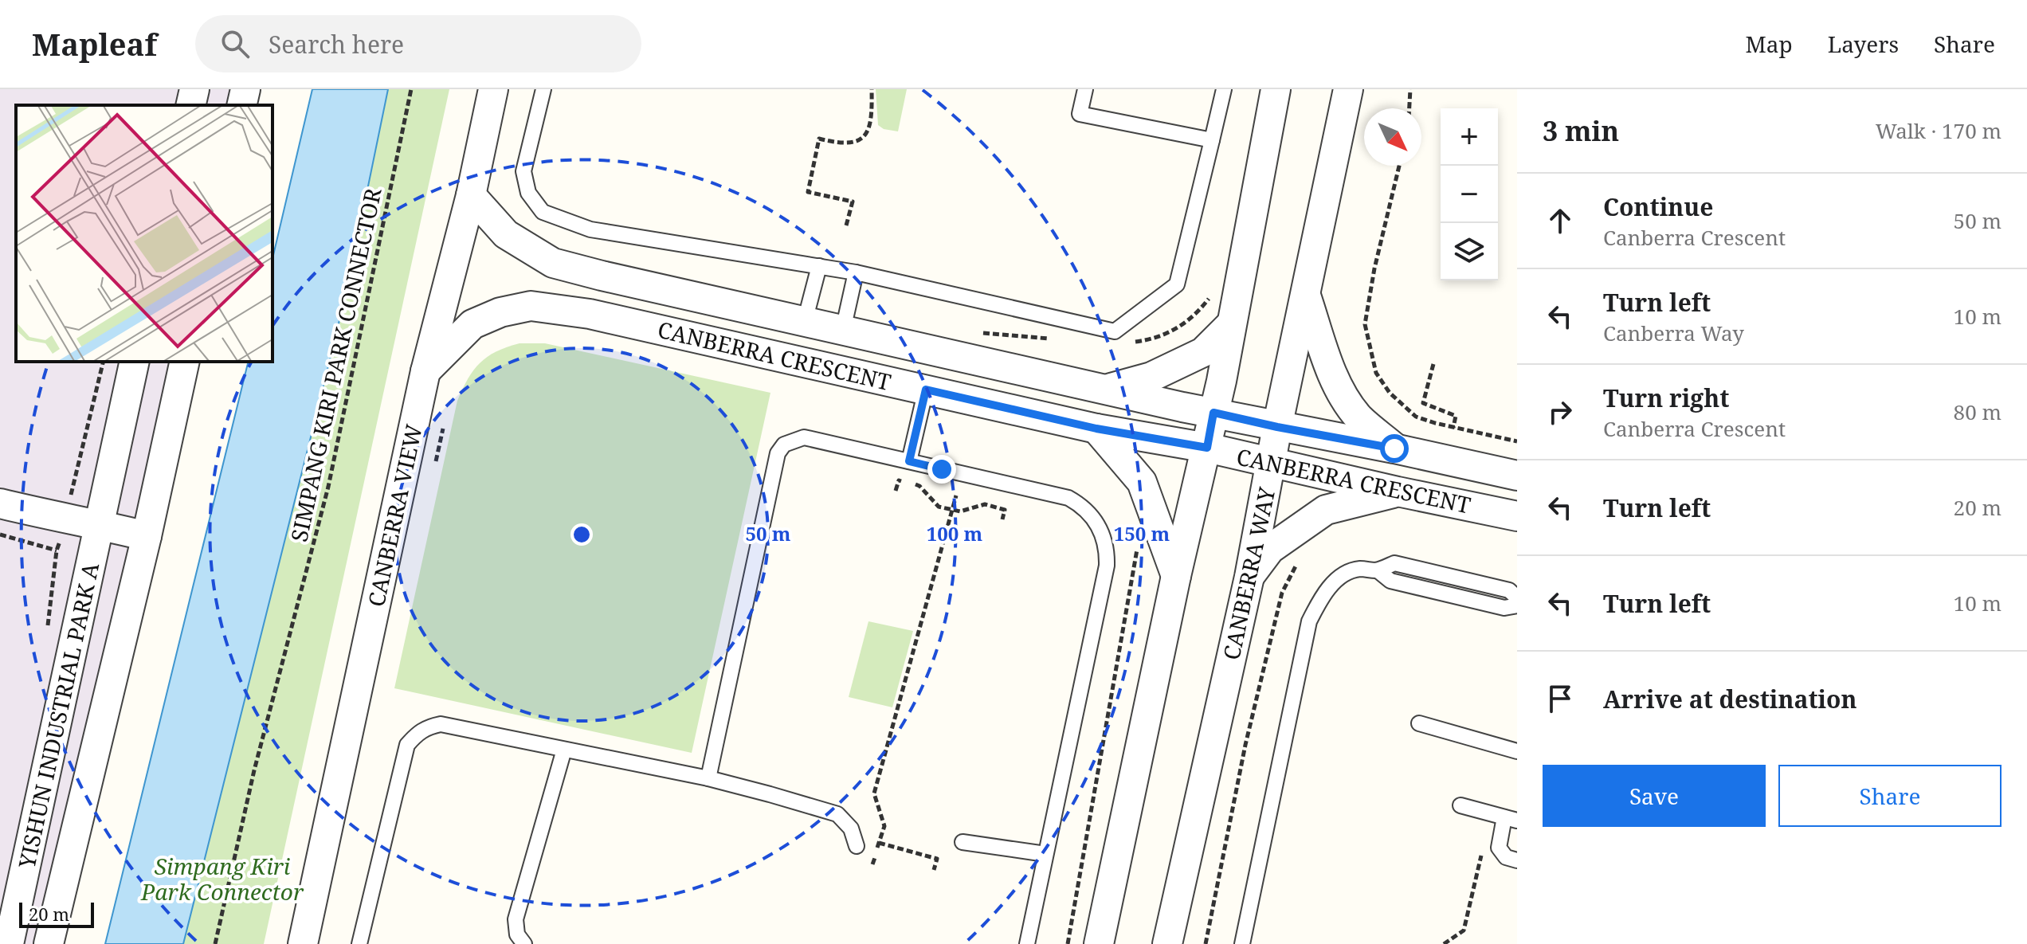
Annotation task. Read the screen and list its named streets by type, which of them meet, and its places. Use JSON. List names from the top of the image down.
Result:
{
  "streets": {
    "street": [
      "CANBERRA CRESCENT",
      "CANBERRA VIEW",
      "CANBERRA WAY",
      "YISHUN INDUSTRIAL PARK A"
    ],
    "path": ["SIMPANG KIRI PARK CONNECTOR"]
  },
  "crossings": [
    ["CANBERRA CRESCENT", "CANBERRA VIEW"],
    ["CANBERRA CRESCENT", "CANBERRA WAY"]
  ],
  "parks": ["Simpang Kiri Park Connector"],
  "scale_bar": "20 m",
  "north": "bottom right",
  "page": {
    "header": "Mapleaf",
    "search": "Search here",
    "nav": ["Map", "Layers", "Share"],
    "heading": ["3 min", "Walk · 170 m"],
    "map_buttons": ["+", "−"],
    "list": [
      ["Continue", "Canberra Crescent", "50 m"],
      ["Turn left", "Canberra Way", "10 m"],
      ["Turn right", "Canberra Crescent", "80 m"],
      ["Turn left", "20 m"],
      ["Turn left", "10 m"],
      "Arrive at destination"
    ],
    "buttons": ["Save", "Share"],
    "scale": "20 m"
  },
  "rings": ["50 m", "100 m", "150 m"]
}
